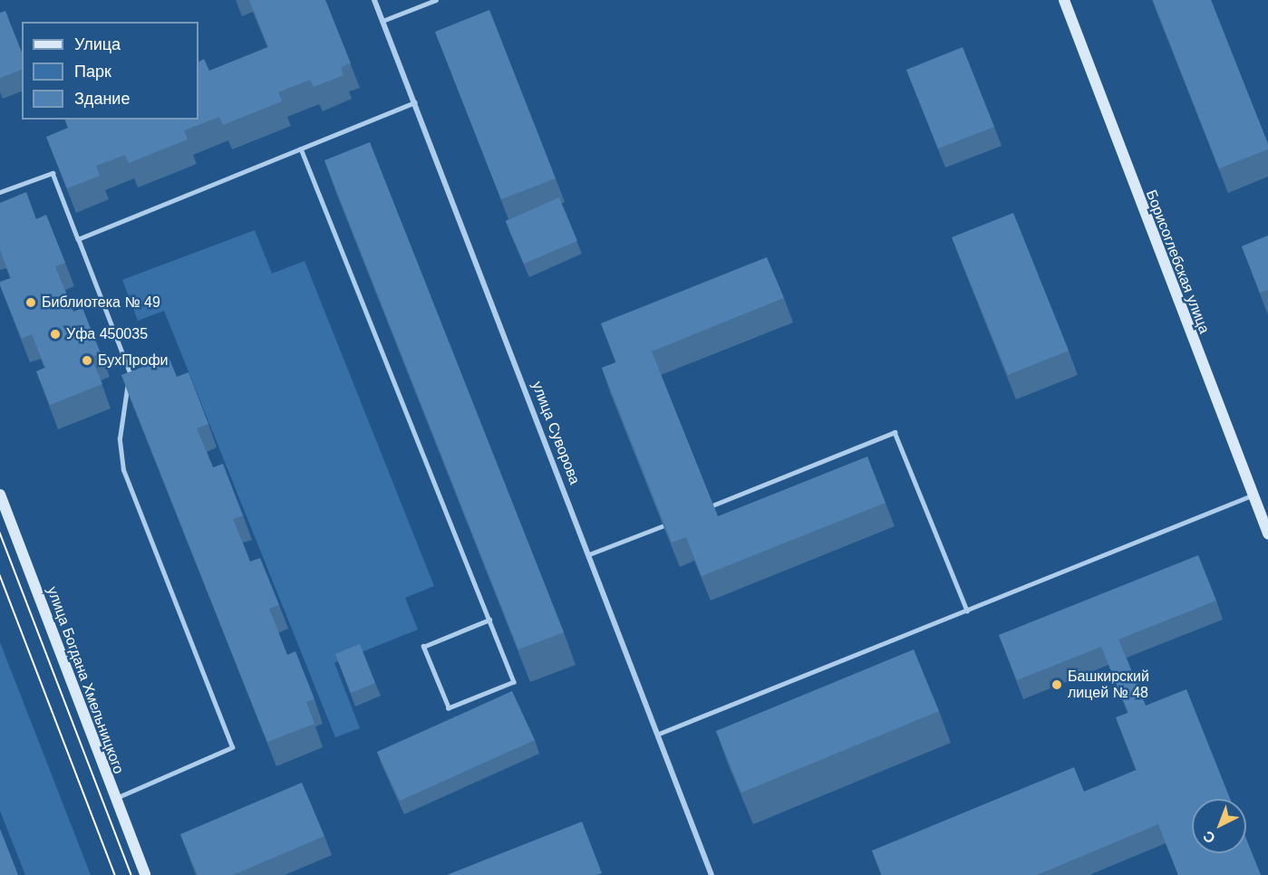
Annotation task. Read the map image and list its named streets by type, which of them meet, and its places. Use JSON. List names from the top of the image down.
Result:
{
  "streets": {
    "street": ["Борисоглебская улица", "улица Суворова", "улица Богдана Хмельницкого"]
  },
  "places": [
    "Библиотека № 49",
    "Уфа 450035",
    "БухПрофи",
    "Башкирский лицей № 48"
  ],
  "legend": ["Улица", "Парк", "Здание"],
  "north": "bottom left"
}
